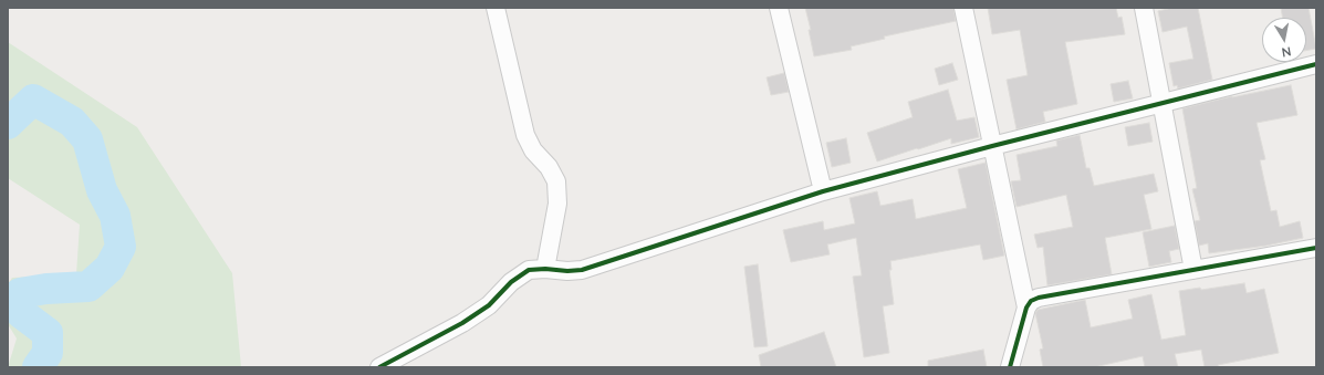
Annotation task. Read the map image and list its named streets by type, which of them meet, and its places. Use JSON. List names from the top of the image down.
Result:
{
  "north": "bottom"
}
